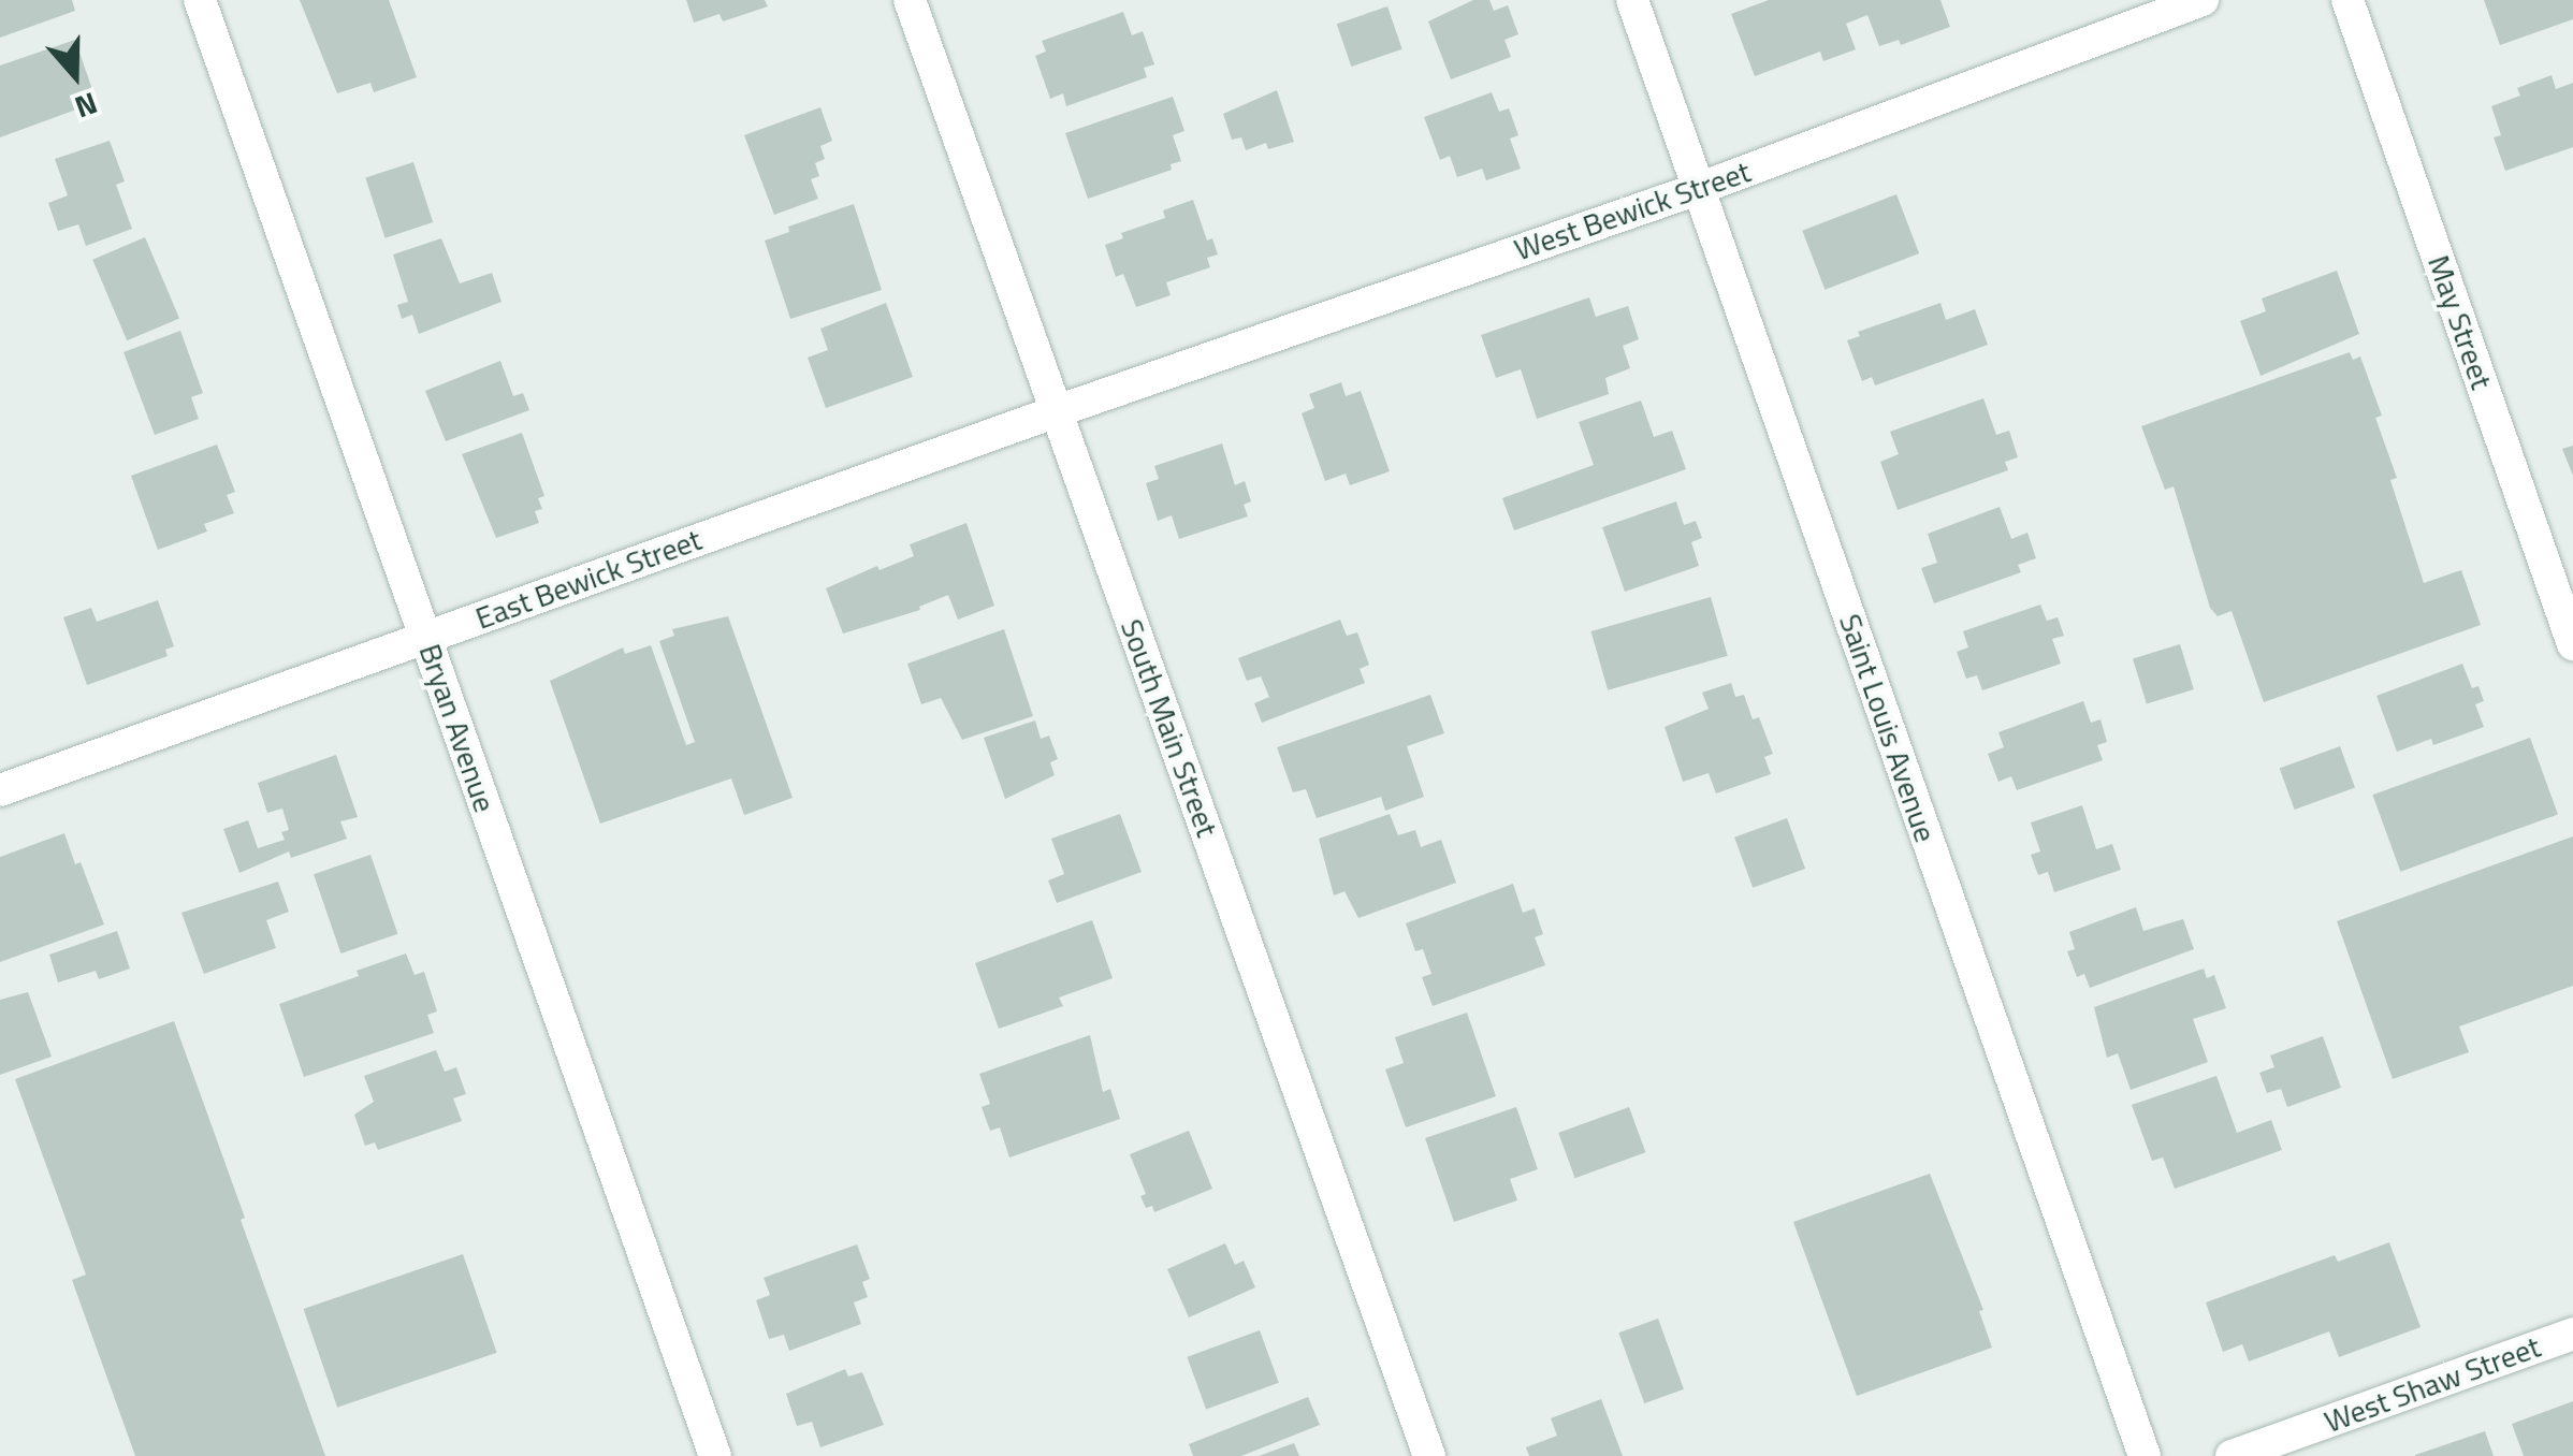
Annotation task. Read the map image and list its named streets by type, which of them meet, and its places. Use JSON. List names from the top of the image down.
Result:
{
  "streets": {
    "street": [
      "West Bewick Street",
      "May Street",
      "East Bewick Street",
      "Bryan Avenue",
      "South Main Street",
      "Saint Louis Avenue",
      "West Shaw Street"
    ]
  },
  "crossings": [
    ["West Bewick Street", "East Bewick Street"],
    ["West Bewick Street", "South Main Street"],
    ["West Bewick Street", "Saint Louis Avenue"],
    ["East Bewick Street", "Bryan Avenue"],
    ["East Bewick Street", "South Main Street"]
  ],
  "north": "bottom"
}
